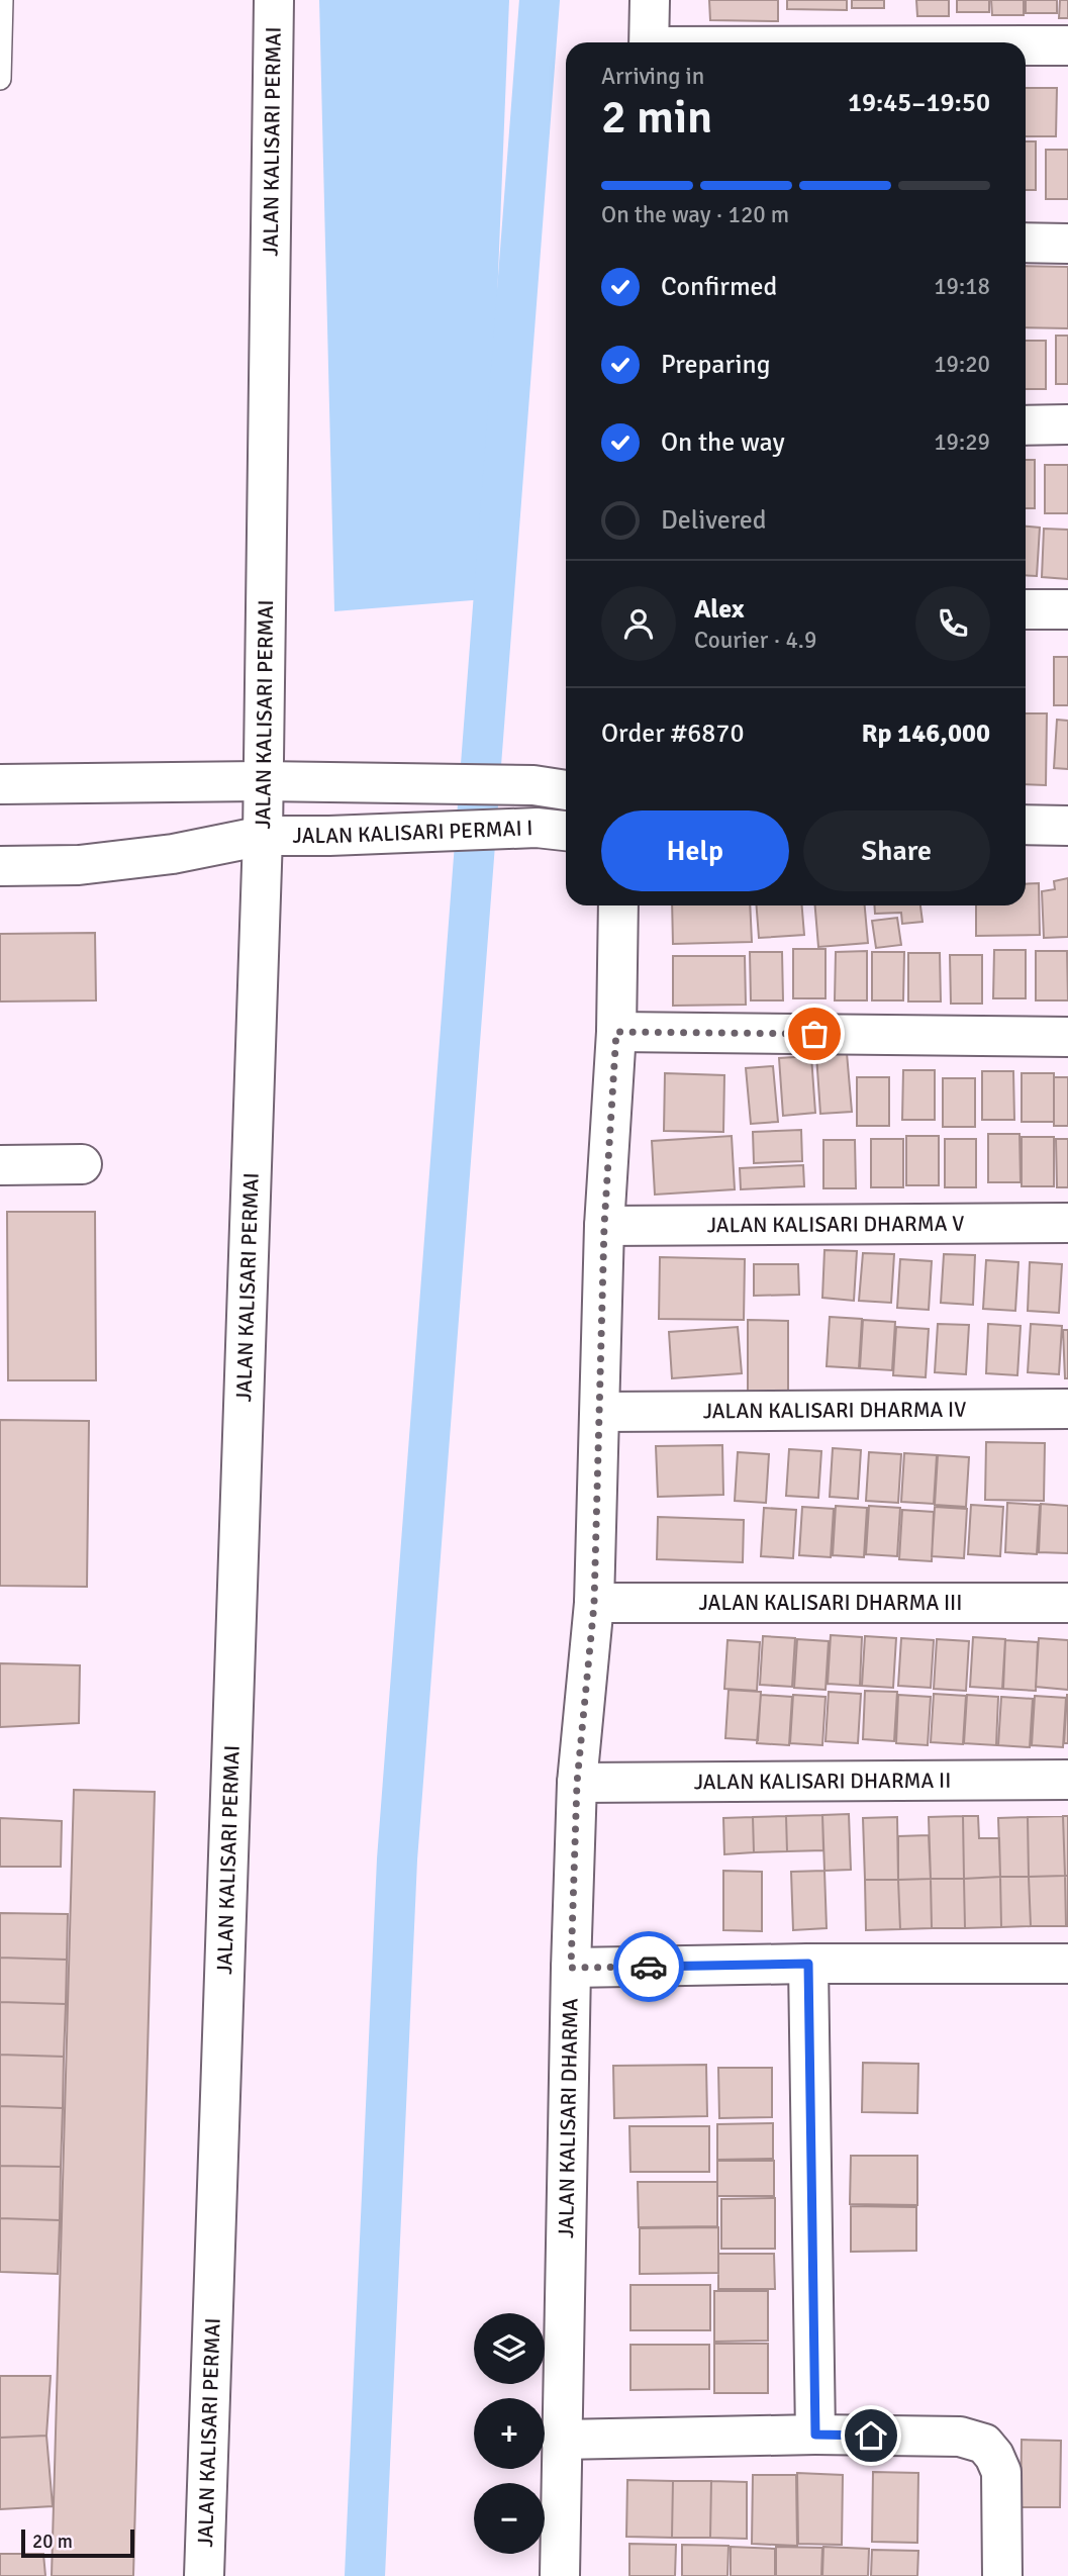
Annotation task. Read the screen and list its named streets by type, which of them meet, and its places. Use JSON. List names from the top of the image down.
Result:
{
  "streets": {
    "street": [
      "JALAN KALISARI PERMAI",
      "JALAN KALISARI PERMAI I",
      "JALAN KALISARI DHARMA V",
      "JALAN KALISARI DHARMA IV",
      "JALAN KALISARI DHARMA III",
      "JALAN KALISARI DHARMA II",
      "JALAN KALISARI DHARMA"
    ]
  },
  "crossings": [
    ["JALAN KALISARI PERMAI", "JALAN KALISARI PERMAI I"],
    ["JALAN KALISARI DHARMA V", "JALAN KALISARI DHARMA"],
    ["JALAN KALISARI DHARMA IV", "JALAN KALISARI DHARMA"],
    ["JALAN KALISARI DHARMA III", "JALAN KALISARI DHARMA"],
    ["JALAN KALISARI DHARMA II", "JALAN KALISARI DHARMA"]
  ],
  "scale_bar": "20 m",
  "page": {
    "heading": ["2 min", "Arriving in", "19:45–19:50"],
    "panel": [
      "Alex",
      "Courier · 4.9",
      "Order #6870",
      "Rp 146,000"
    ],
    "bar": "On the way · 120 m",
    "list": [
      ["Confirmed", "19:18"],
      ["Preparing", "19:20"],
      ["On the way", "19:29"],
      "Delivered"
    ],
    "buttons": ["Help", "Share"],
    "map_buttons": ["+", "−"],
    "scale": "20 m"
  }
}
